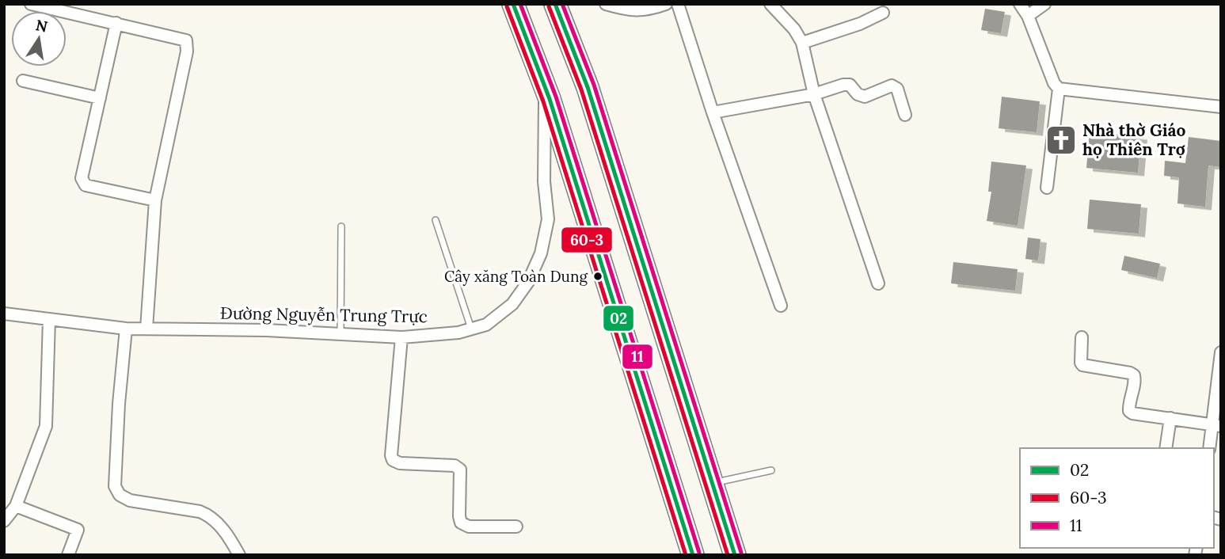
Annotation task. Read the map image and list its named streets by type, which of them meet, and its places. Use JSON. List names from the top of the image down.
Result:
{
  "streets": {
    "street": ["Đường Nguyễn Trung Trực"]
  },
  "places": {
    "church": ["Nhà thờ Giáo họ Thiên Trợ"],
    "other": ["Cây xăng Toàn Dung"]
  },
  "lines": ["transit line 02", "transit line 11", "transit line 60-3"],
  "legend": ["02", "60-3", "11"],
  "north": "top"
}
